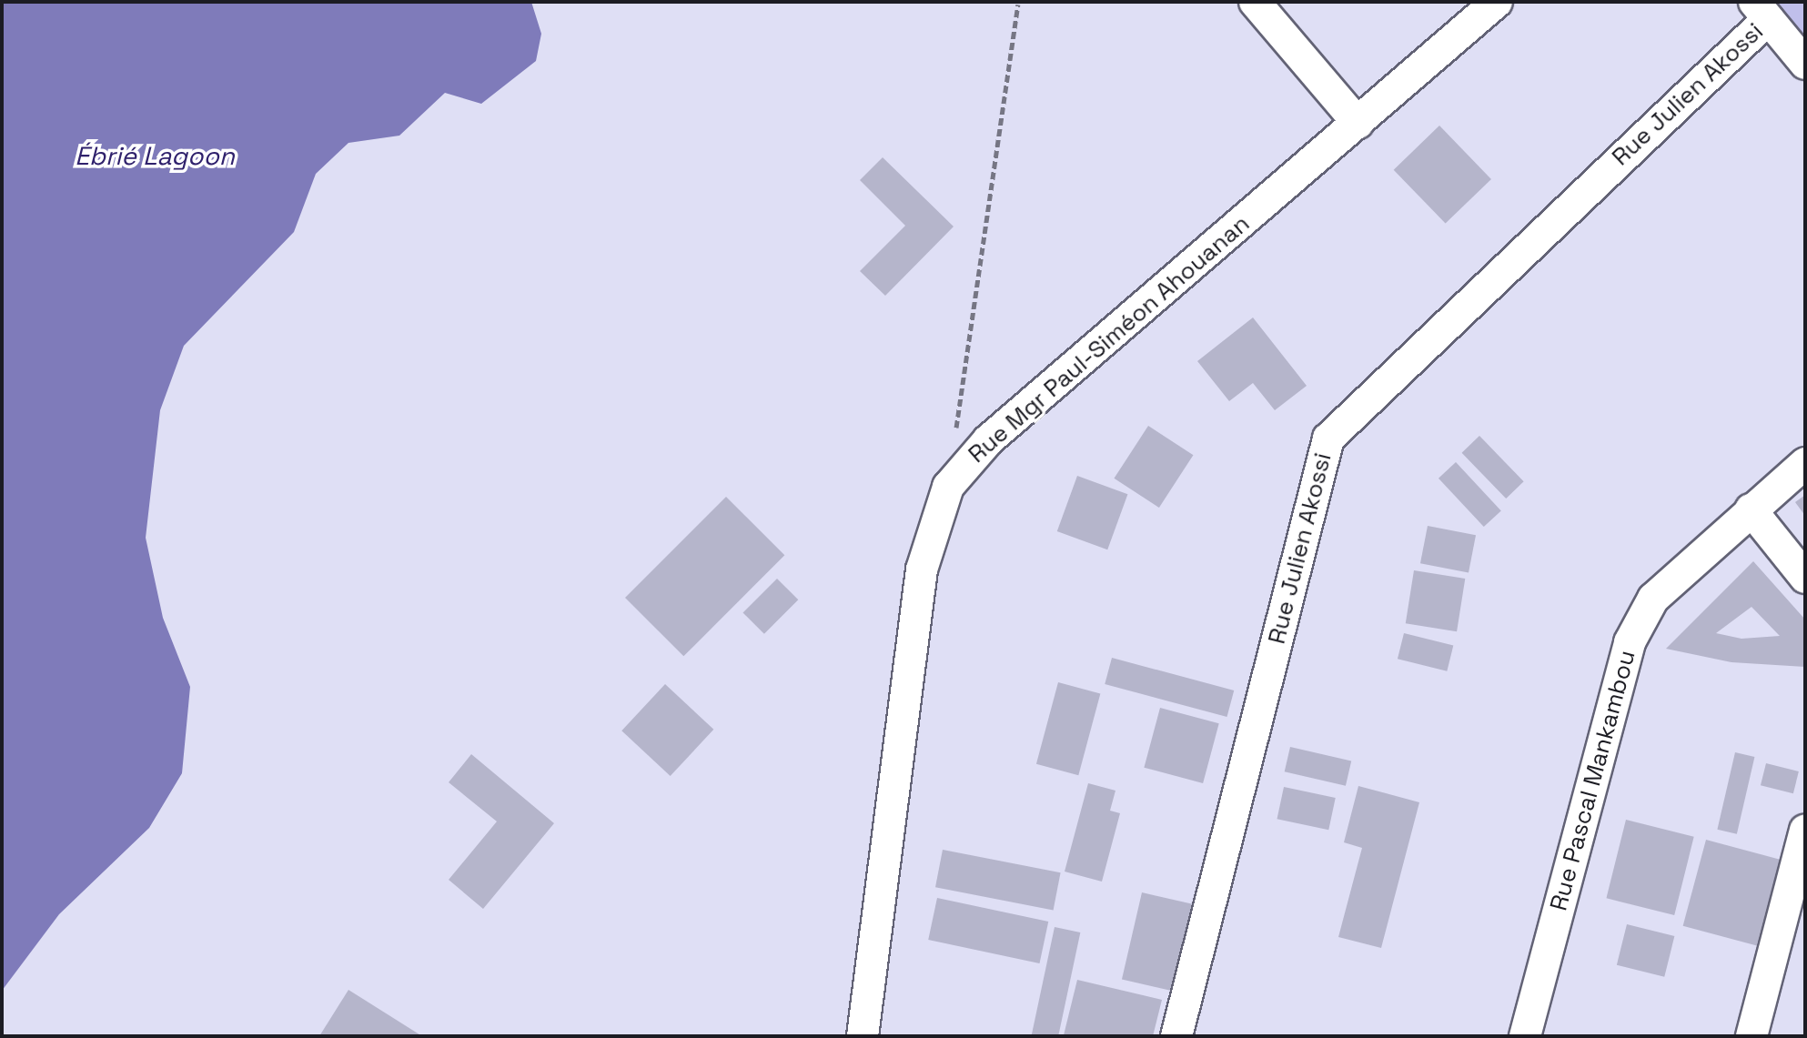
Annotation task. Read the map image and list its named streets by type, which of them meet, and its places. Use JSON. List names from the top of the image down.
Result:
{
  "streets": {
    "street": ["Rue Julien Akossi", "Rue Mgr Paul-Siméon Ahouanan", "Rue Pascal Mankambou"]
  },
  "water": ["Ébrié Lagoon"]
}
